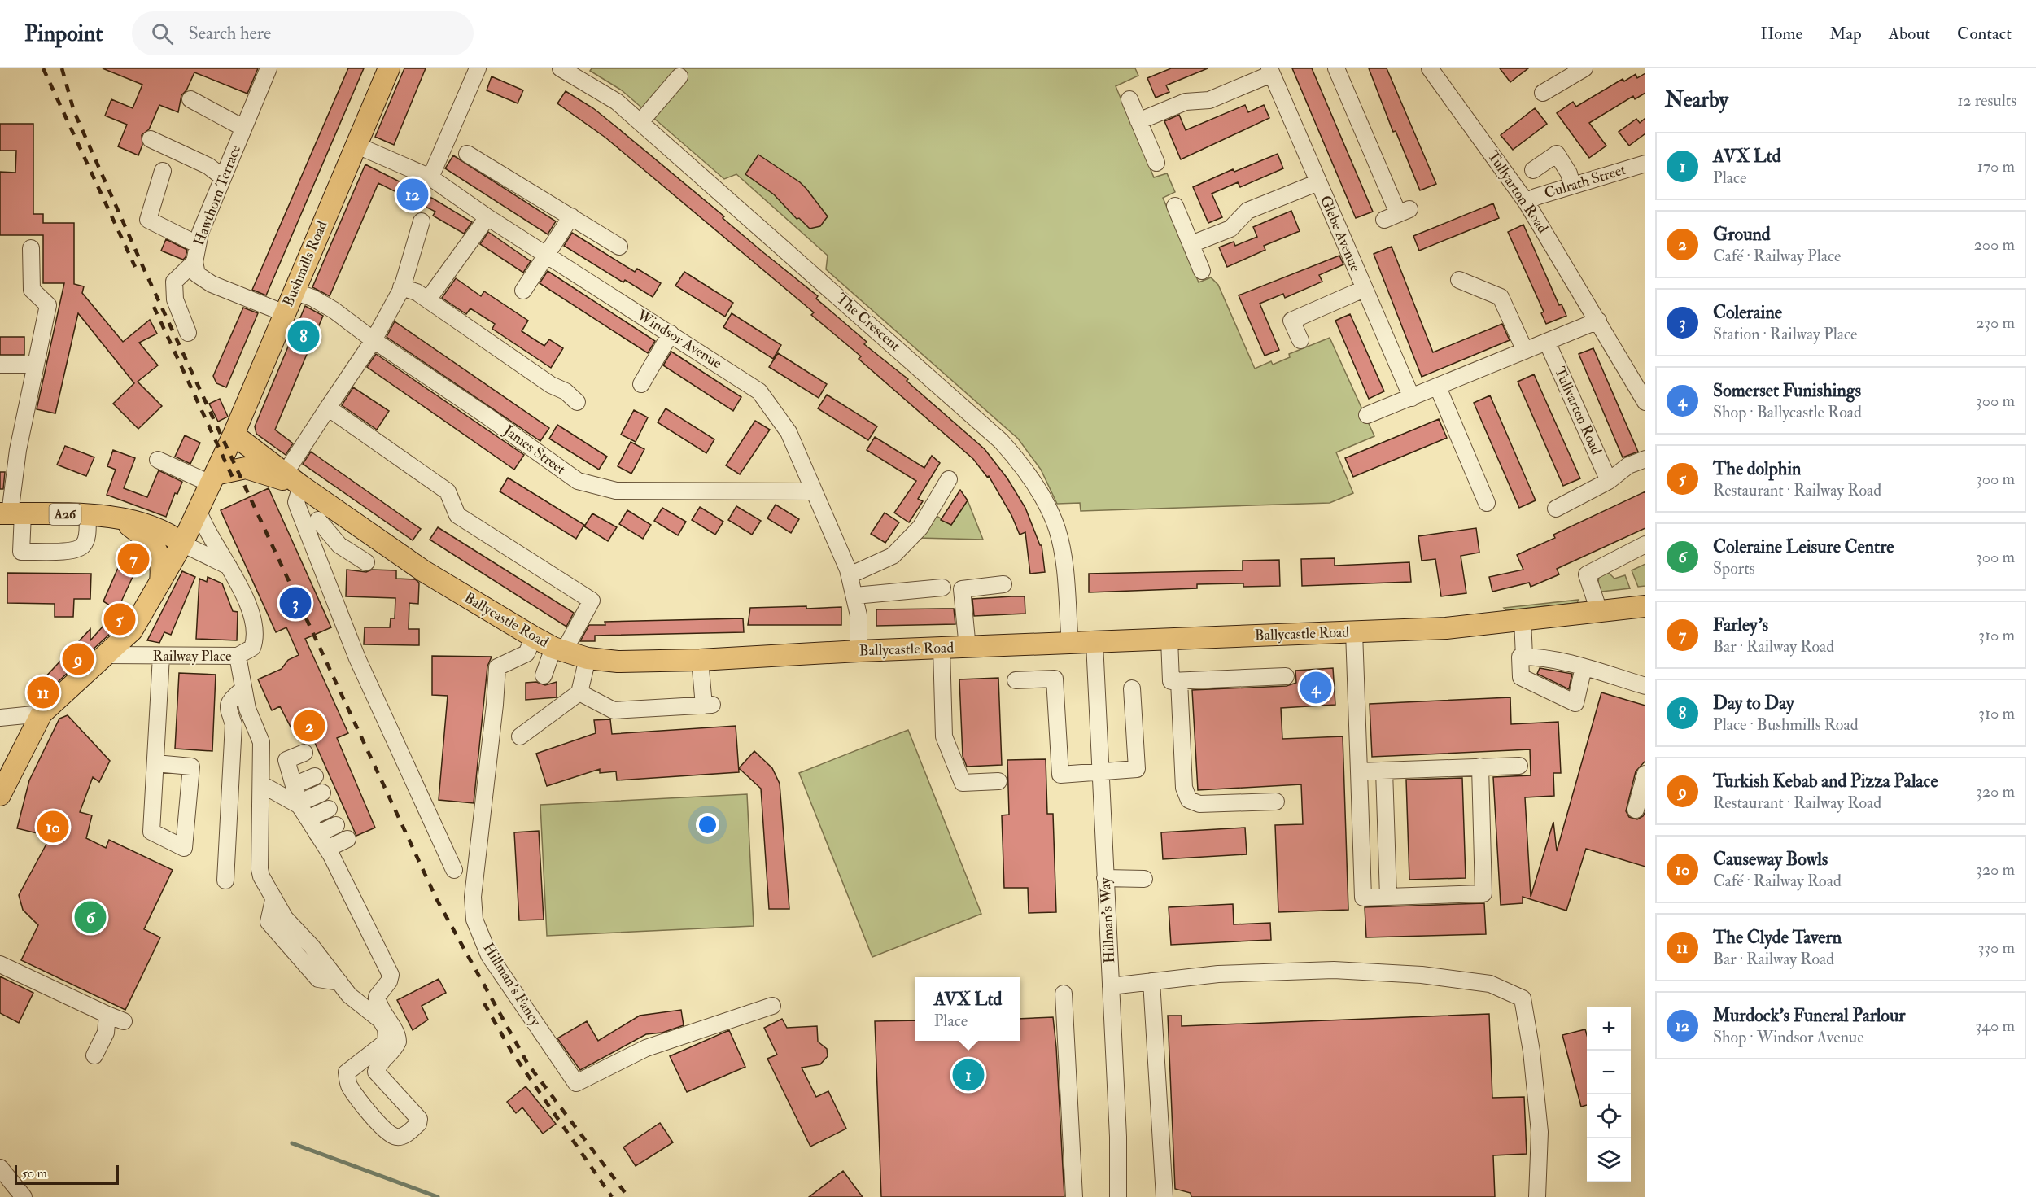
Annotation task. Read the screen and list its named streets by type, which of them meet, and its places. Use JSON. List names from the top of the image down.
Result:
{
  "streets": {
    "main road": ["Bushmills Road", "A26", "Ballycastle Road"],
    "street": [
      "Culrath Street",
      "Tullyarton Road",
      "Hawthorn Terrace",
      "Glebe Avenue",
      "The Crescent",
      "Windsor Avenue",
      "Tullyarten Road",
      "James Street",
      "Railway Place",
      "Hillman's Way",
      "Hillman's Fancy"
    ]
  },
  "crossings": [
    ["Culrath Street", "Tullyarton Road"],
    ["Hawthorn Terrace", "Bushmills Road"],
    ["Bushmills Road", "Windsor Avenue"],
    ["Bushmills Road", "James Street"],
    ["Bushmills Road", "A26"],
    ["Bushmills Road", "Ballycastle Road"],
    ["Bushmills Road", "Railway Place"],
    ["The Crescent", "Ballycastle Road"],
    ["Windsor Avenue", "James Street"],
    ["Windsor Avenue", "Ballycastle Road"],
    ["Ballycastle Road", "Hillman's Way"],
    ["Ballycastle Road", "Hillman's Fancy"]
  ],
  "scale_bar": "50 m",
  "page": {
    "header": "Pinpoint",
    "search": "Search here",
    "nav": [
      "Home",
      "Map",
      "About",
      "Contact"
    ],
    "heading": ["Nearby", "12 results"],
    "list": [
      {
        "mark": "1",
        "name": "AVX Ltd",
        "note": "Place",
        "value": "170 m"
      },
      {
        "mark": "2",
        "name": "Ground",
        "note": "Café · Railway Place",
        "value": "200 m"
      },
      {
        "mark": "3",
        "name": "Coleraine",
        "note": "Station · Railway Place",
        "value": "230 m"
      },
      {
        "mark": "4",
        "name": "Somerset Funishings",
        "note": "Shop · Ballycastle Road",
        "value": "300 m"
      },
      {
        "mark": "5",
        "name": "The dolphin",
        "note": "Restaurant · Railway Road",
        "value": "300 m"
      },
      {
        "mark": "6",
        "name": "Coleraine Leisure Centre",
        "note": "Sports",
        "value": "300 m"
      },
      {
        "mark": "7",
        "name": "Farley's",
        "note": "Bar · Railway Road",
        "value": "310 m"
      },
      {
        "mark": "8",
        "name": "Day to Day",
        "note": "Place · Bushmills Road",
        "value": "310 m"
      },
      {
        "mark": "9",
        "name": "Turkish Kebab and Pizza Palace",
        "note": "Restaurant · Railway Road",
        "value": "320 m"
      },
      {
        "mark": "10",
        "name": "Causeway Bowls",
        "note": "Café · Railway Road",
        "value": "320 m"
      },
      {
        "mark": "11",
        "name": "The Clyde Tavern",
        "note": "Bar · Railway Road",
        "value": "330 m"
      },
      {
        "mark": "12",
        "name": "Murdock's Funeral Parlour",
        "note": "Shop · Windsor Avenue",
        "value": "340 m"
      }
    ],
    "pins": [
      "12",
      "8",
      "7",
      "3",
      "5",
      "9",
      "4",
      "11",
      "2",
      "10",
      "6",
      "1"
    ],
    "popup": ["AVX Ltd", "Place"],
    "map_buttons": ["+", "−"],
    "scale": "50 m"
  }
}
